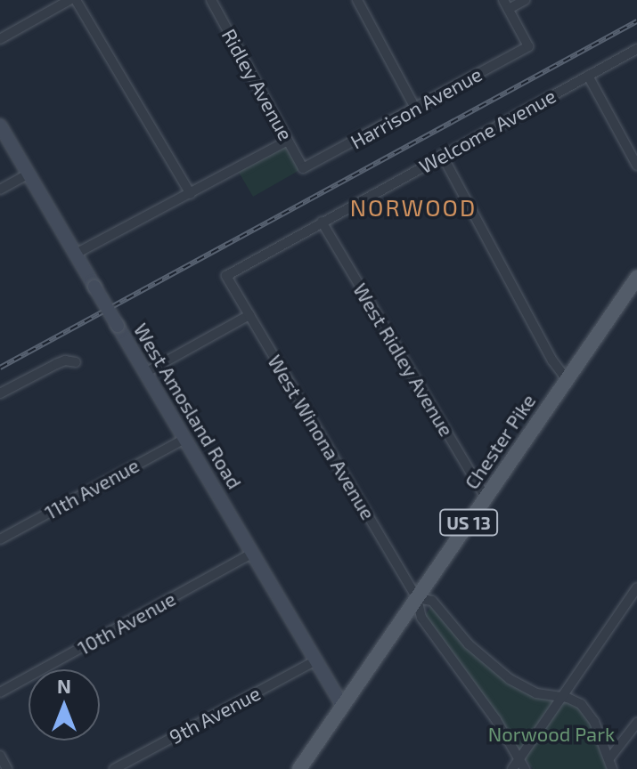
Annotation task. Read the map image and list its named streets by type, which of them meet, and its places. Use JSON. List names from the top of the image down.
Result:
{
  "streets": {
    "main road": ["Chester Pike", "US 13"],
    "street": [
      "Ridley Avenue",
      "Harrison Avenue",
      "Welcome Avenue",
      "West Ridley Avenue",
      "West Amosland Road",
      "West Winona Avenue",
      "11th Avenue",
      "10th Avenue",
      "9th Avenue"
    ]
  },
  "crossings": [
    ["Ridley Avenue", "Harrison Avenue"],
    ["Welcome Avenue", "West Ridley Avenue"],
    ["Welcome Avenue", "West Winona Avenue"],
    ["West Ridley Avenue", "Chester Pike"],
    ["West Amosland Road", "Chester Pike"],
    ["West Amosland Road", "11th Avenue"],
    ["West Amosland Road", "10th Avenue"],
    ["West Amosland Road", "9th Avenue"],
    ["West Winona Avenue", "Chester Pike"]
  ],
  "districts": ["NORWOOD"],
  "parks": ["Norwood Park"],
  "north": "top"
}
